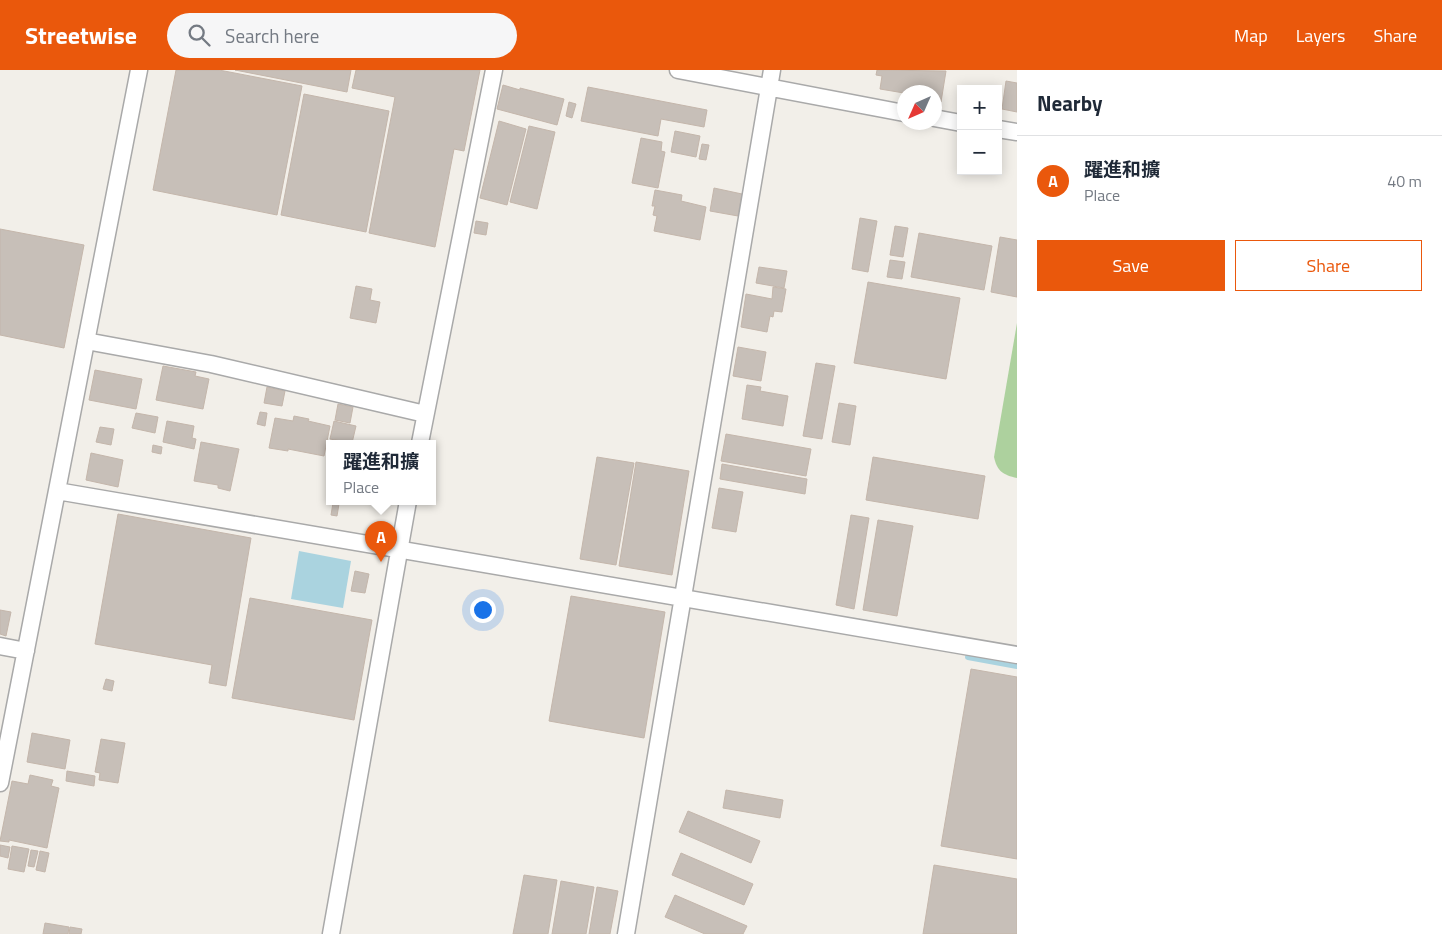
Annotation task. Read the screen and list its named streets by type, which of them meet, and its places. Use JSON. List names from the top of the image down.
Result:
{
  "north": "bottom left",
  "page": {
    "header": "Streetwise",
    "search": "Search here",
    "nav": ["Map", "Layers", "Share"],
    "heading": "Nearby",
    "map_buttons": ["+", "−"],
    "list": [
      {
        "mark": "A",
        "name": "躍進和擴",
        "note": "Place",
        "value": "40 m"
      }
    ],
    "buttons": ["Save", "Share"],
    "popup": ["躍進和擴", "Place"],
    "pins": "A"
  }
}
